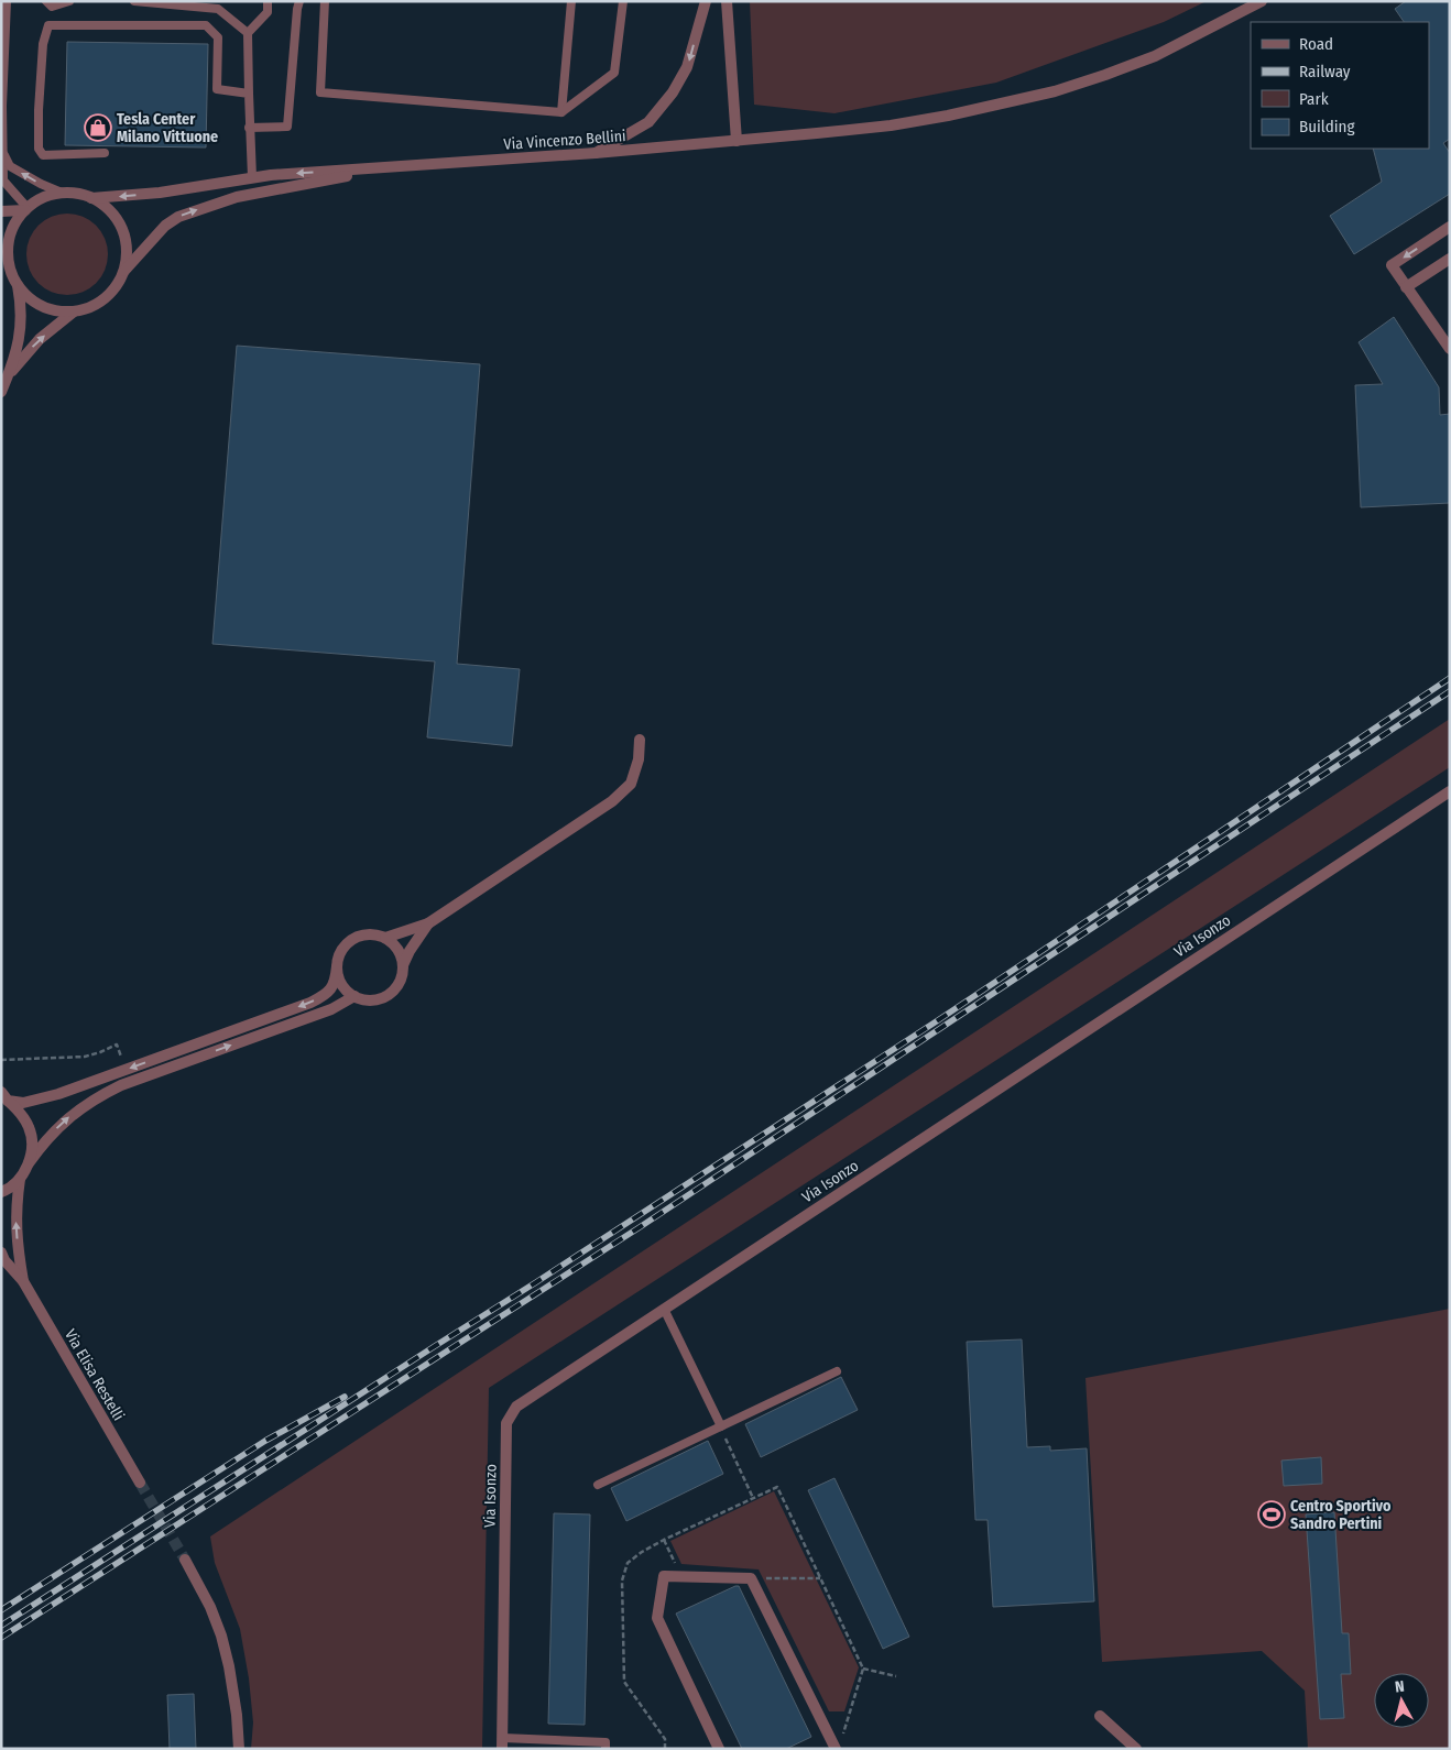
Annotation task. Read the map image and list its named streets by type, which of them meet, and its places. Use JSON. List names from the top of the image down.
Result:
{
  "streets": {
    "street": ["Via Vincenzo Bellini", "Via Isonzo", "Via Elisa Restelli"]
  },
  "places": {
    "shop": ["Tesla Center Milano Vittuone"],
    "sports": ["Centro Sportivo Sandro Pertini"]
  },
  "legend": [
    "Road",
    "Railway",
    "Park",
    "Building"
  ],
  "north": "top"
}
